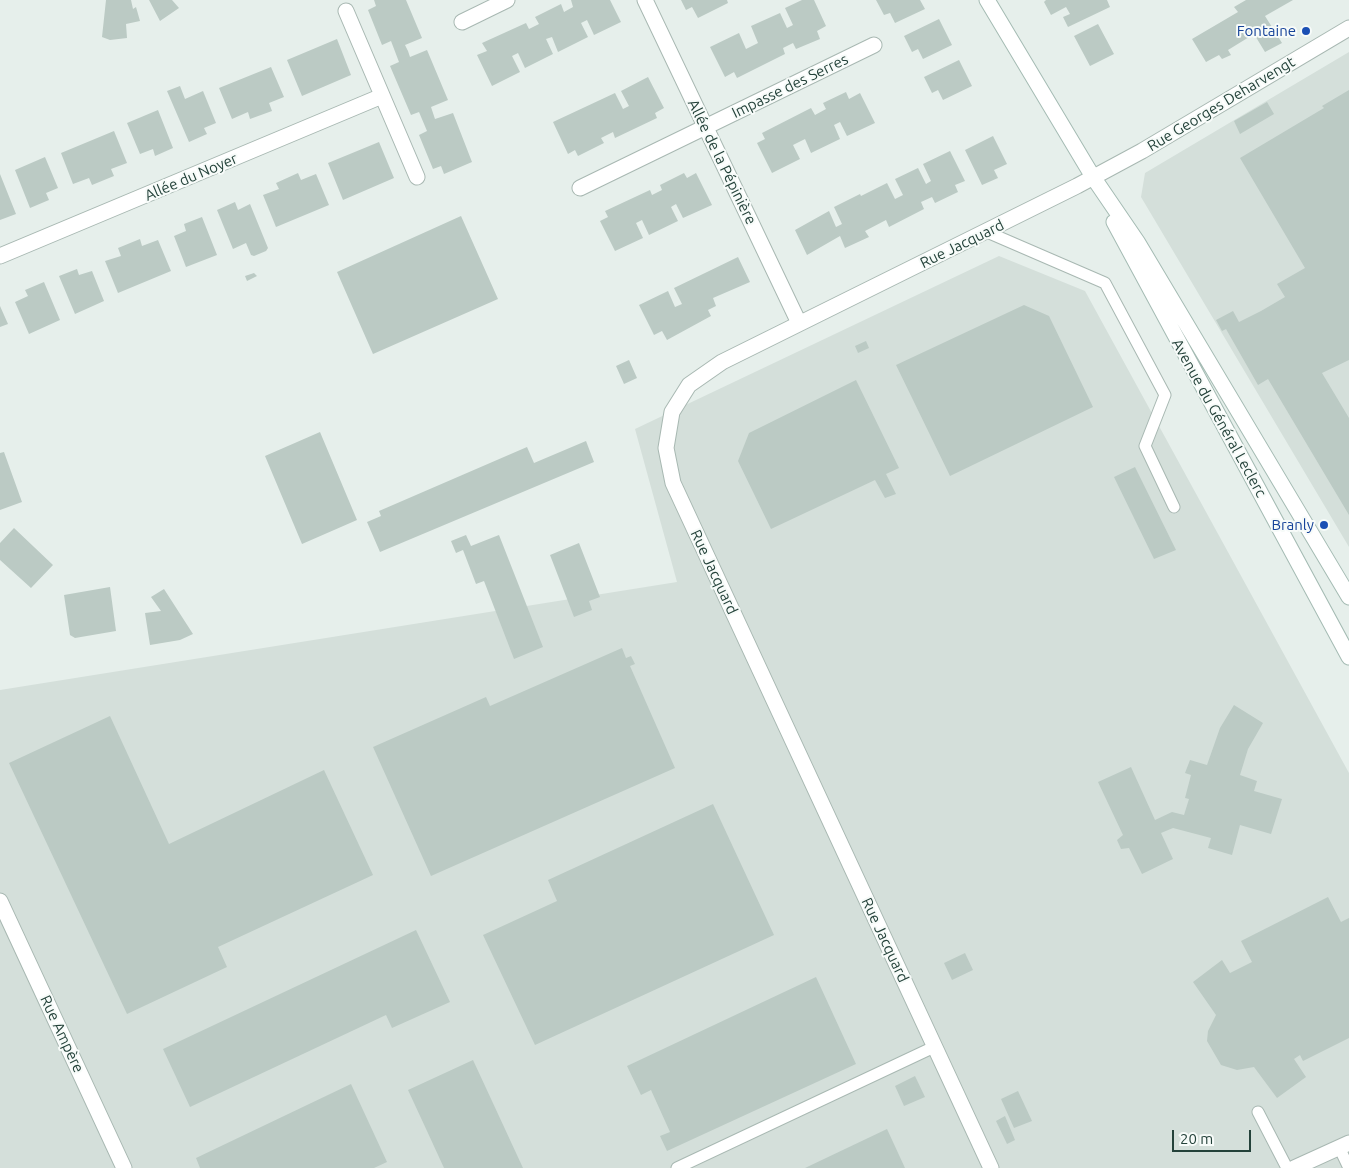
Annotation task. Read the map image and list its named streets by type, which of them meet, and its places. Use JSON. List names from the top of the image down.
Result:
{
  "streets": {
    "street": [
      "Impasse des Serres",
      "Rue Georges Deharvengt",
      "Allée de la Pépinière",
      "Allée du Noyer",
      "Rue Jacquard",
      "Avenue du Général Leclerc",
      "Rue Ampère"
    ]
  },
  "crossings": [
    ["Impasse des Serres", "Allée de la Pépinière"],
    ["Rue Georges Deharvengt", "Rue Jacquard"],
    ["Rue Georges Deharvengt", "Avenue du Général Leclerc"],
    ["Allée de la Pépinière", "Rue Jacquard"],
    ["Rue Jacquard", "Avenue du Général Leclerc"]
  ],
  "places": ["Fontaine", "Branly"],
  "scale_bar": "20 m"
}
